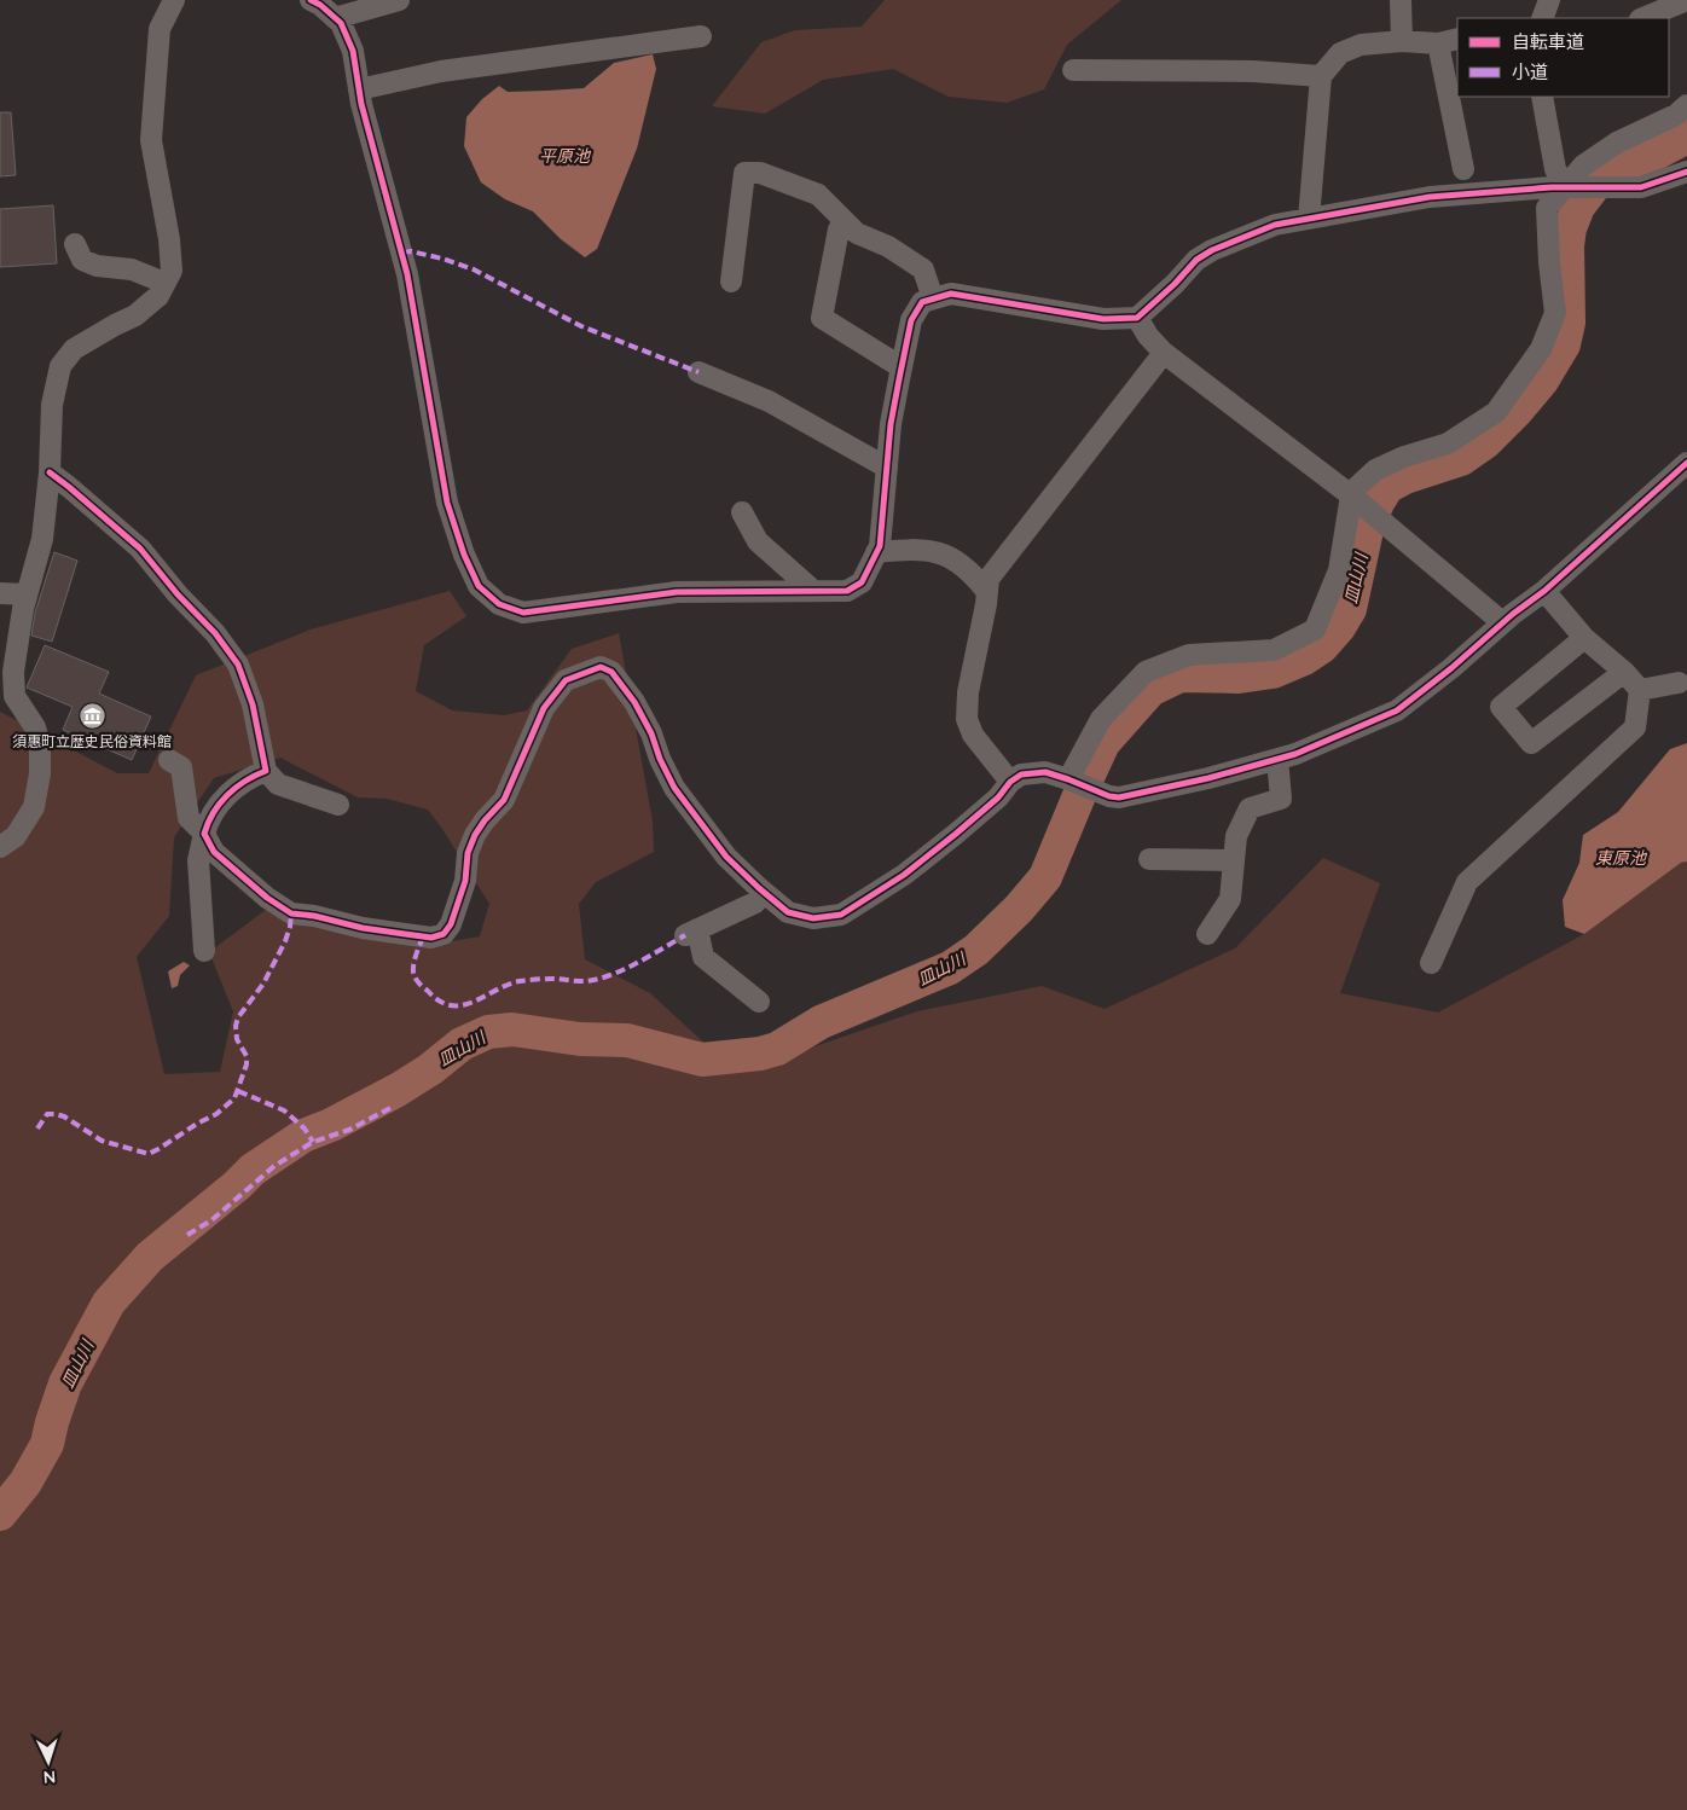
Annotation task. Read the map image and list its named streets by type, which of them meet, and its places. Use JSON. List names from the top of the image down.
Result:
{
  "water": ["平原池", "皿山川", "東原池"],
  "places": {
    "museum": ["須惠町立歴史民俗資料館"]
  },
  "legend": ["自転車道", "小道"],
  "north": "bottom"
}
